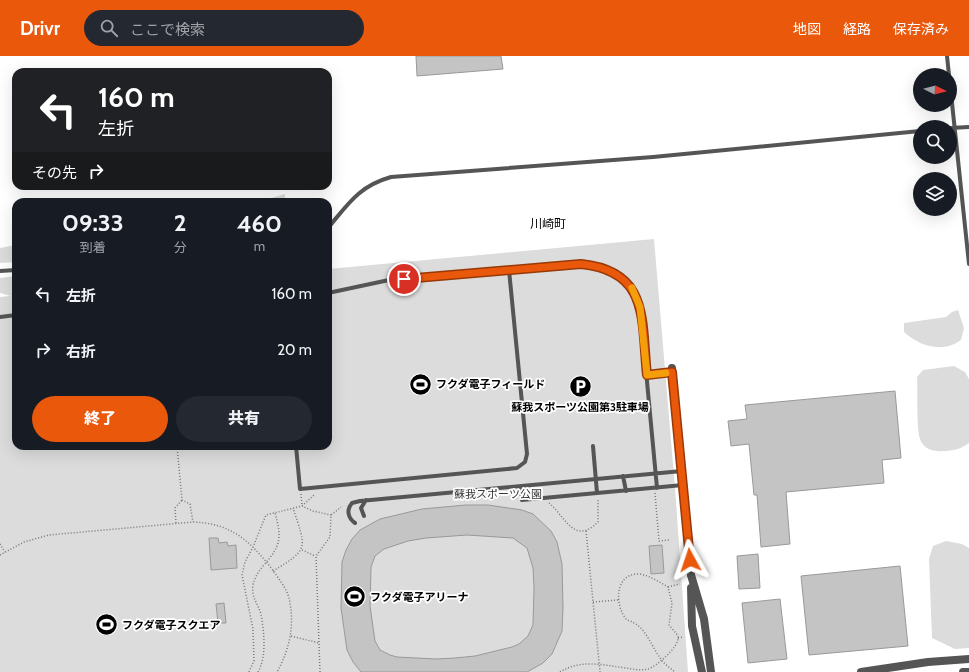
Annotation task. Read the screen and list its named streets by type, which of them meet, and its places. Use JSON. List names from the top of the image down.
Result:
{
  "districts": ["川崎町"],
  "parks": ["蘇我スポーツ公園"],
  "places": {
    "sports": ["フクダ電子フィールド", "フクダ電子アリーナ", "フクダ電子スクエア"],
    "parking": ["蘇我スポーツ公園第3駐車場"]
  },
  "north": "right",
  "page": {
    "header": "Drivr",
    "search": "ここで検索",
    "nav": ["地図", "経路", "保存済み"],
    "turn": ["160 m", "左折"],
    "then": "その先",
    "eta": [
      "09:33",
      "到着",
      "2",
      "分",
      "460",
      "m"
    ],
    "list": [
      {
        "name": "左折",
        "value": "160 m"
      },
      {
        "name": "右折",
        "value": "20 m"
      }
    ],
    "buttons": ["終了", "共有"]
  }
}
